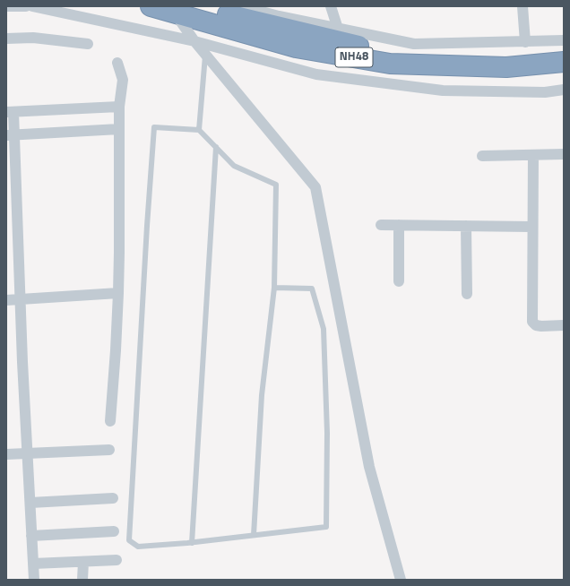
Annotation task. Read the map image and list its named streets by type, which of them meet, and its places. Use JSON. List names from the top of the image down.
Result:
{
  "streets": {
    "highway": ["NH48"]
  }
}
